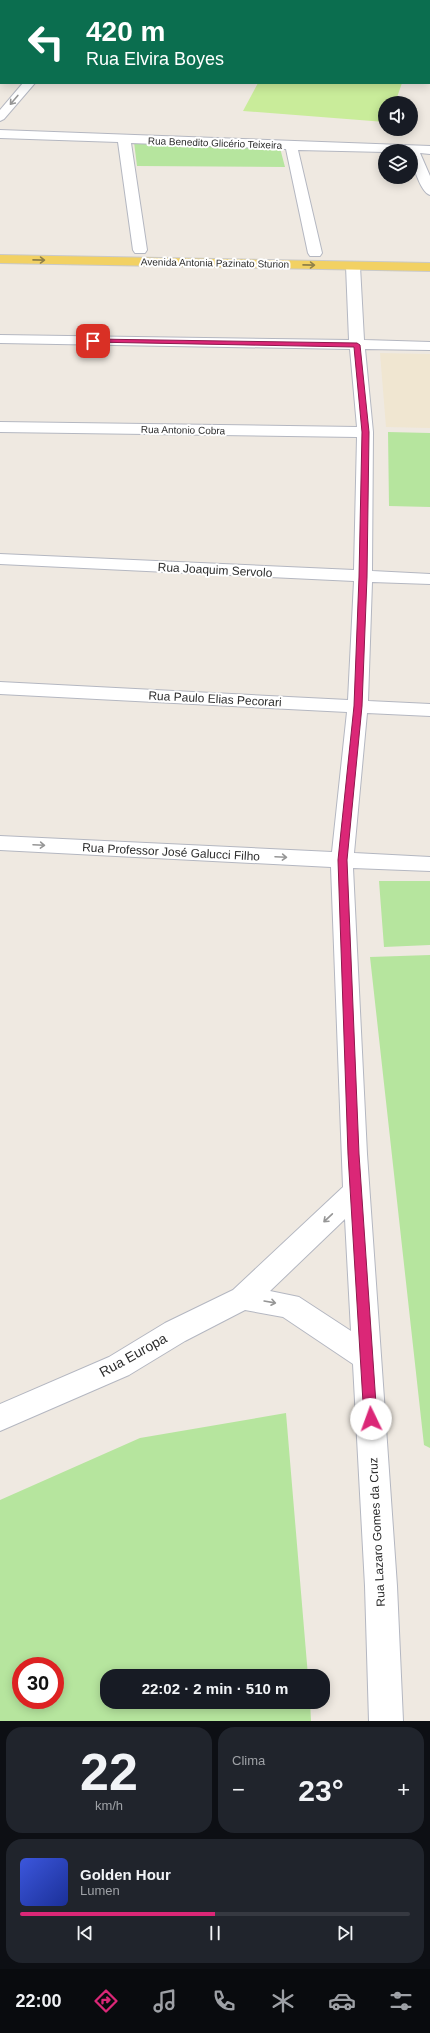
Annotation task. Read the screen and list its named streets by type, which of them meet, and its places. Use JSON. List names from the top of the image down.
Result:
{
  "streets": {
    "main road": ["Avenida Antonia Pazinato Sturion"],
    "street": [
      "Rua Benedito Glicério Teixeira",
      "Rua Antonio Cobra",
      "Rua Joaquim Servolo",
      "Rua Paulo Elias Pecorari",
      "Rua Professor José Galucci Filho",
      "Rua Europa",
      "Rua Lazaro Gomes da Cruz"
    ]
  },
  "crossings": [
    ["Avenida Antonia Pazinato Sturion", "Rua Lazaro Gomes da Cruz"],
    ["Rua Antonio Cobra", "Rua Lazaro Gomes da Cruz"],
    ["Rua Joaquim Servolo", "Rua Lazaro Gomes da Cruz"],
    ["Rua Paulo Elias Pecorari", "Rua Lazaro Gomes da Cruz"],
    ["Rua Professor José Galucci Filho", "Rua Lazaro Gomes da Cruz"],
    ["Rua Europa", "Rua Lazaro Gomes da Cruz"]
  ],
  "one_way": ["Rua Professor José Galucci Filho", "Rua Europa"],
  "page": {
    "turn": ["420 m", "Rua Elvira Boyes"],
    "limit": "30",
    "trip": "22:02 · 2 min · 510 m",
    "tile": [
      ["22", "km/h"],
      "Clima"
    ],
    "heat": ["−", "23°", "+"],
    "song": ["Golden Hour", "Lumen"],
    "tabs": "22:00"
  }
}
